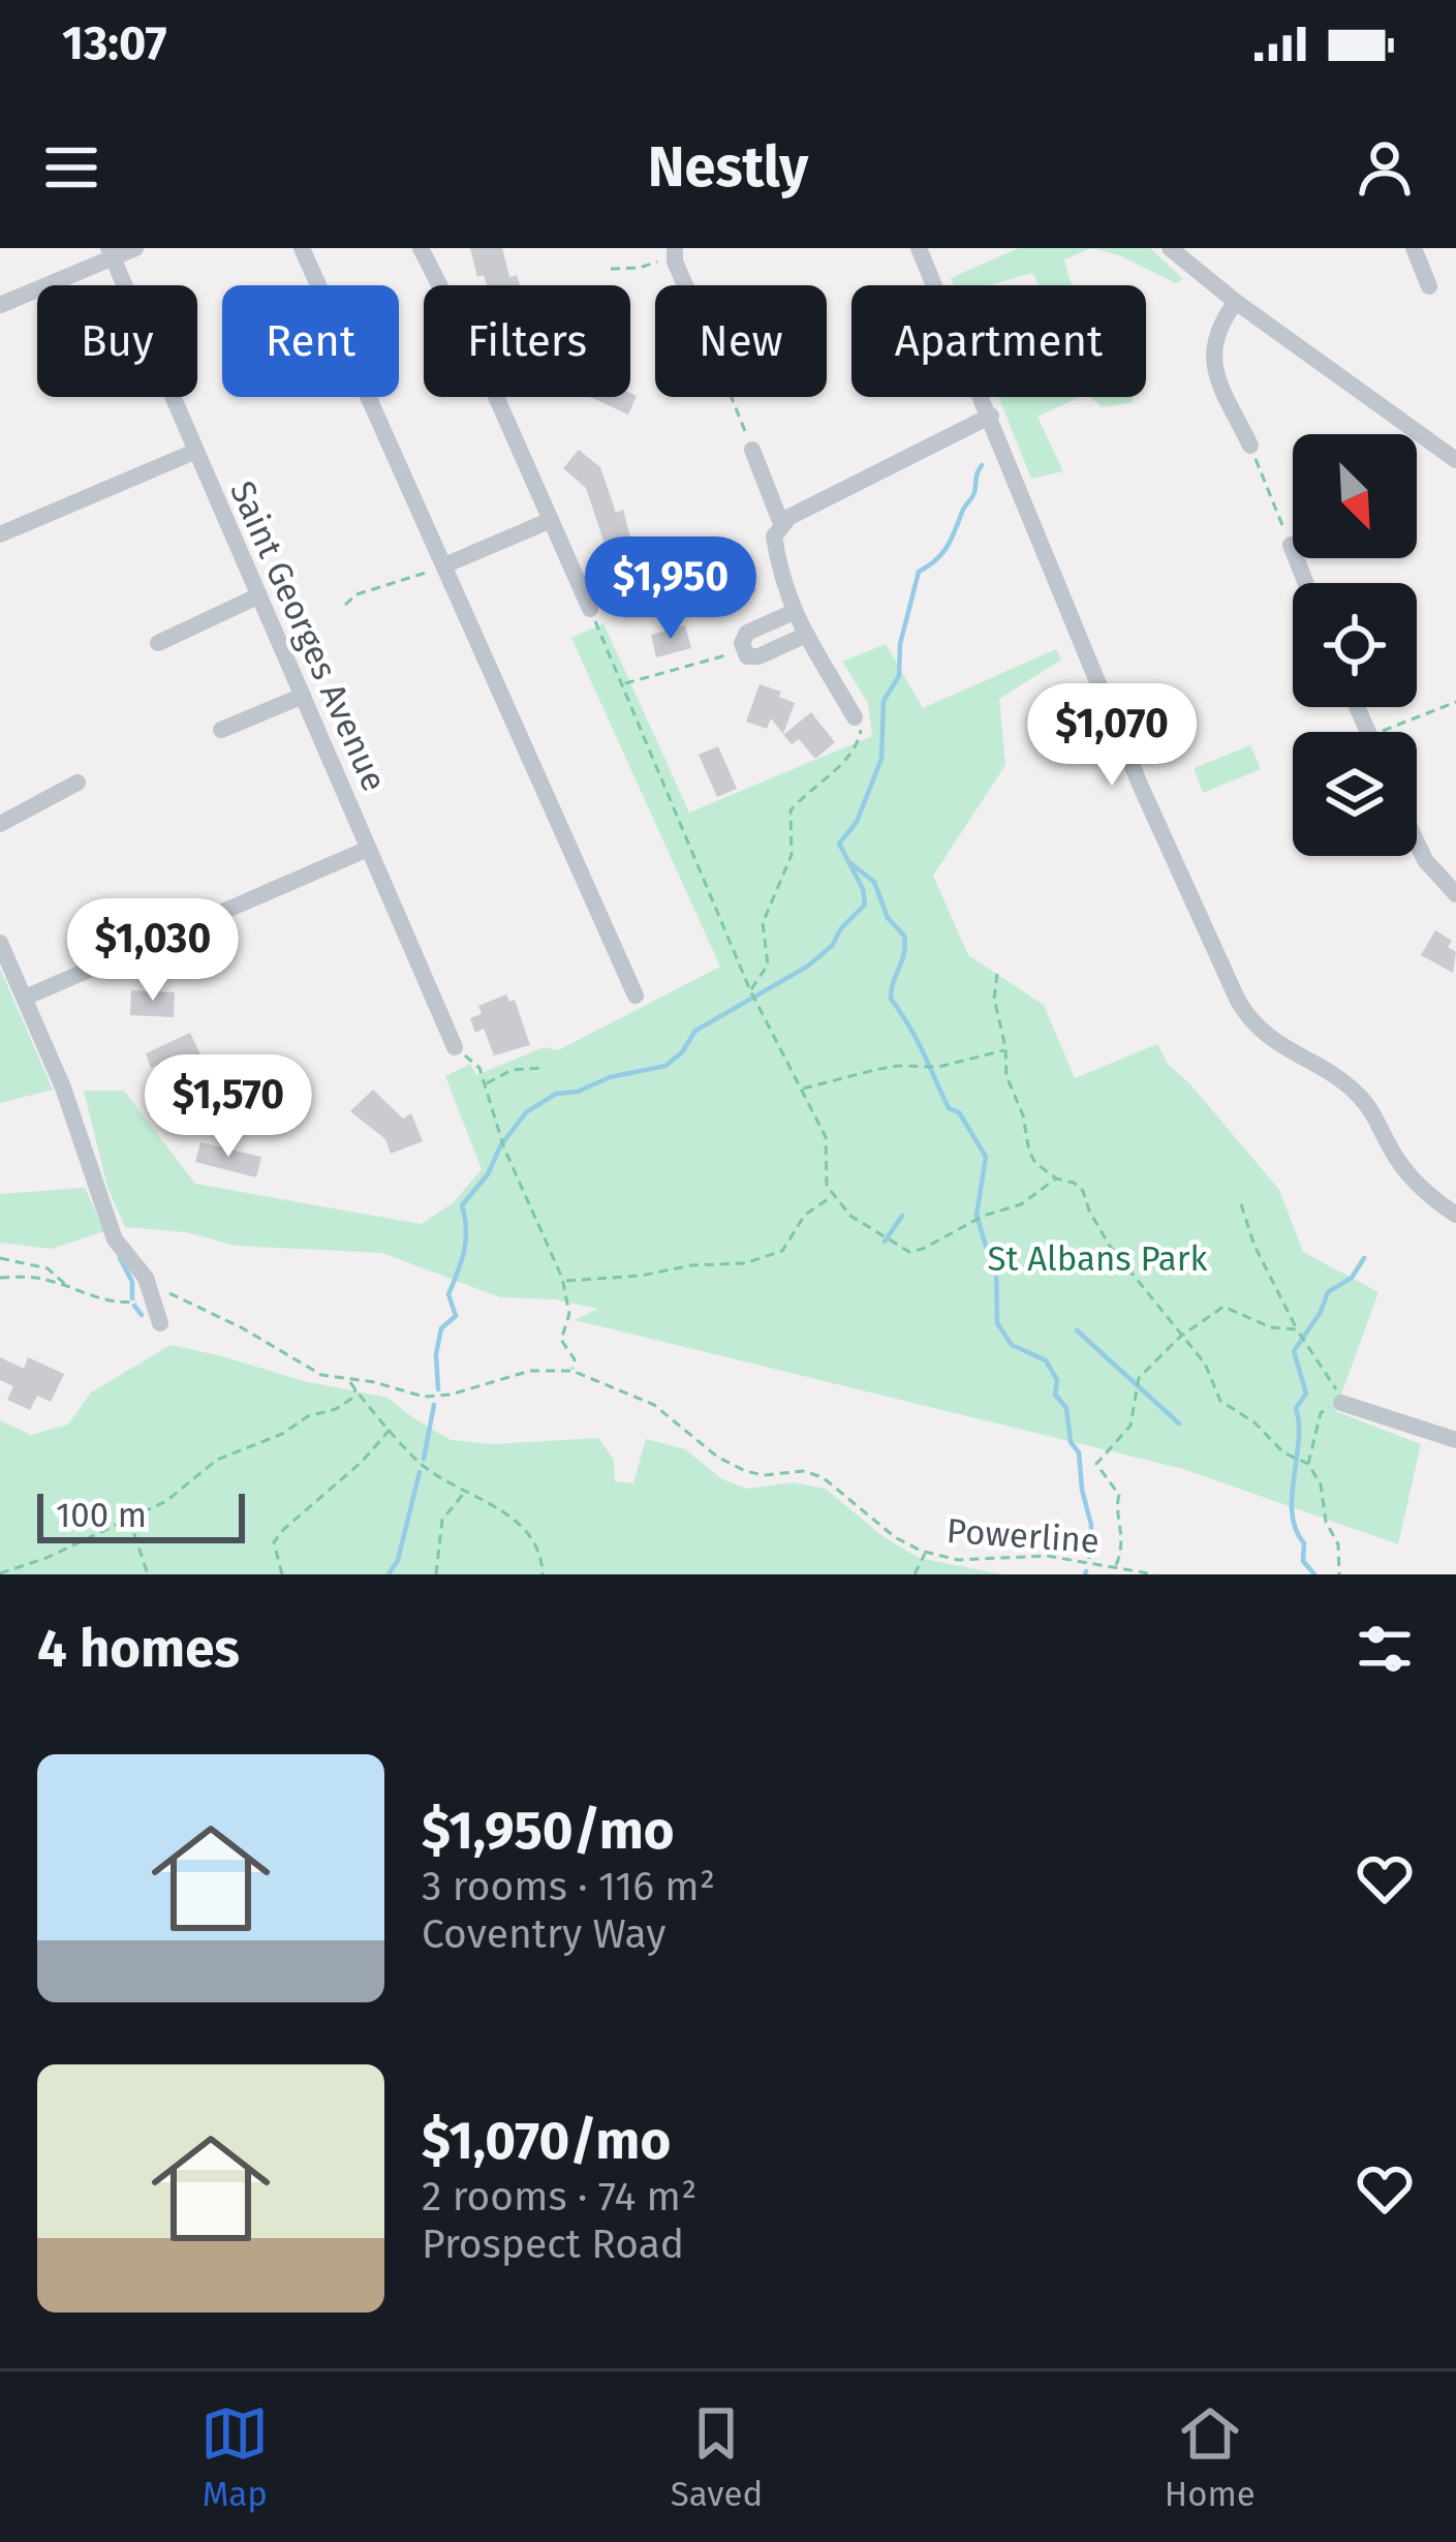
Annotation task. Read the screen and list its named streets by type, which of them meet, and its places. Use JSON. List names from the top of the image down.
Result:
{
  "streets": {
    "street": ["Saint Georges Avenue"],
    "path": ["Powerline"]
  },
  "parks": ["St Albans Park"],
  "scale_bar": "100 m",
  "north": "bottom right",
  "page": {
    "status": "13:07",
    "header": "Nestly",
    "chip": [
      "Buy",
      "Rent",
      "Filters",
      "New",
      "Apartment"
    ],
    "price": [
      "$1,950",
      "$1,070",
      "$1,030",
      "$1,570"
    ],
    "scale": "100 m",
    "heading": "4 homes",
    "list": [
      {
        "name": "$1,950/mo",
        "note": "3 rooms · 116 m² · Coventry Way"
      },
      {
        "name": "$1,070/mo",
        "note": "2 rooms · 74 m² · Prospect Road"
      }
    ],
    "tabs": ["Map", "Saved", "Home"]
  }
}
